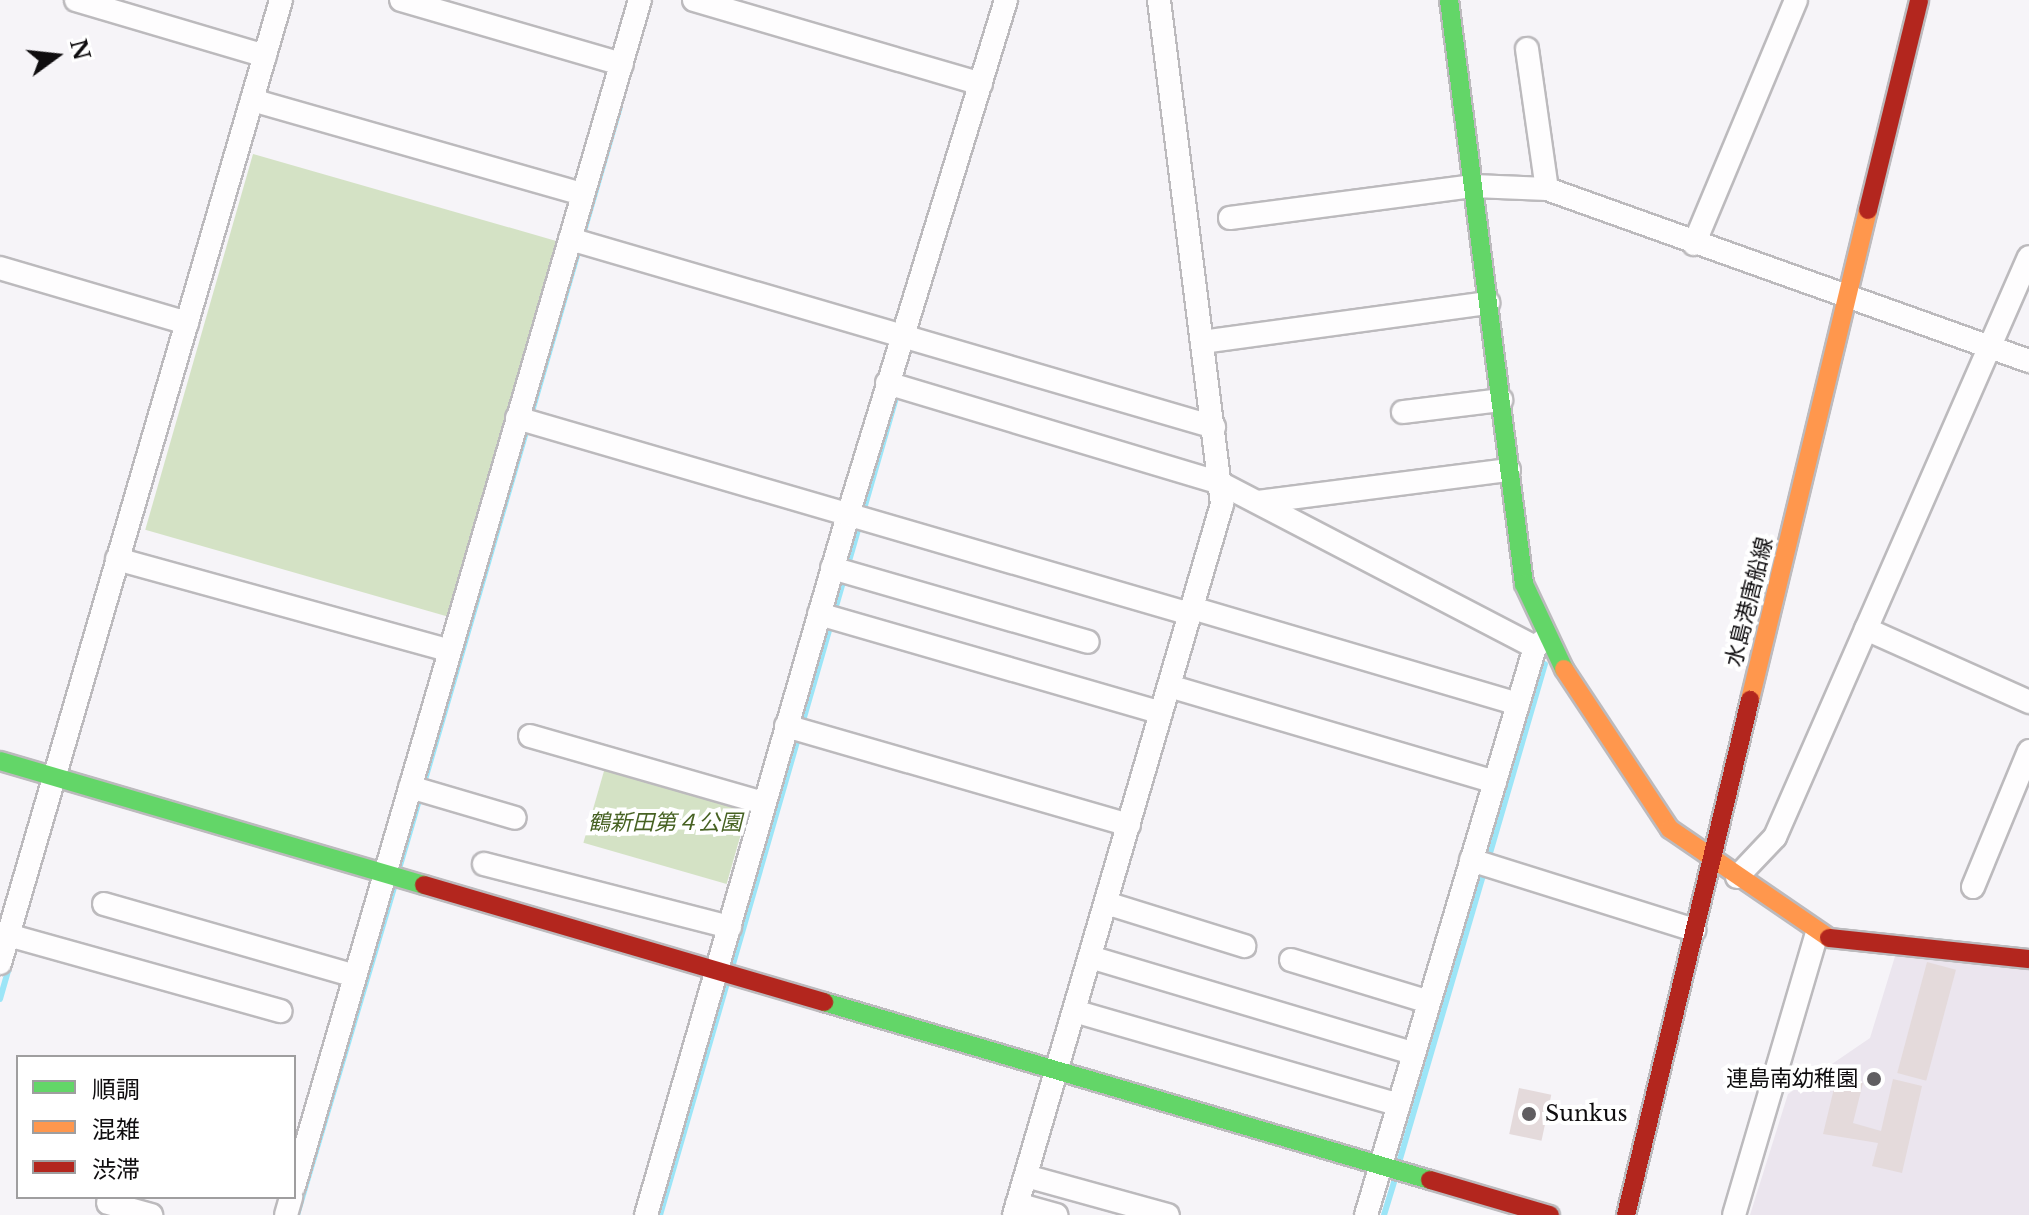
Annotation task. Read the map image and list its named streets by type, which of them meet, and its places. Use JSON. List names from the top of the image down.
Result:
{
  "streets": {
    "street": ["水島港唐船線"]
  },
  "parks": ["鶴新田第４公園"],
  "places": ["連島南幼稚園", "Sunkus"],
  "legend": ["順調", "混雑", "渋滞"],
  "north": "right"
}
